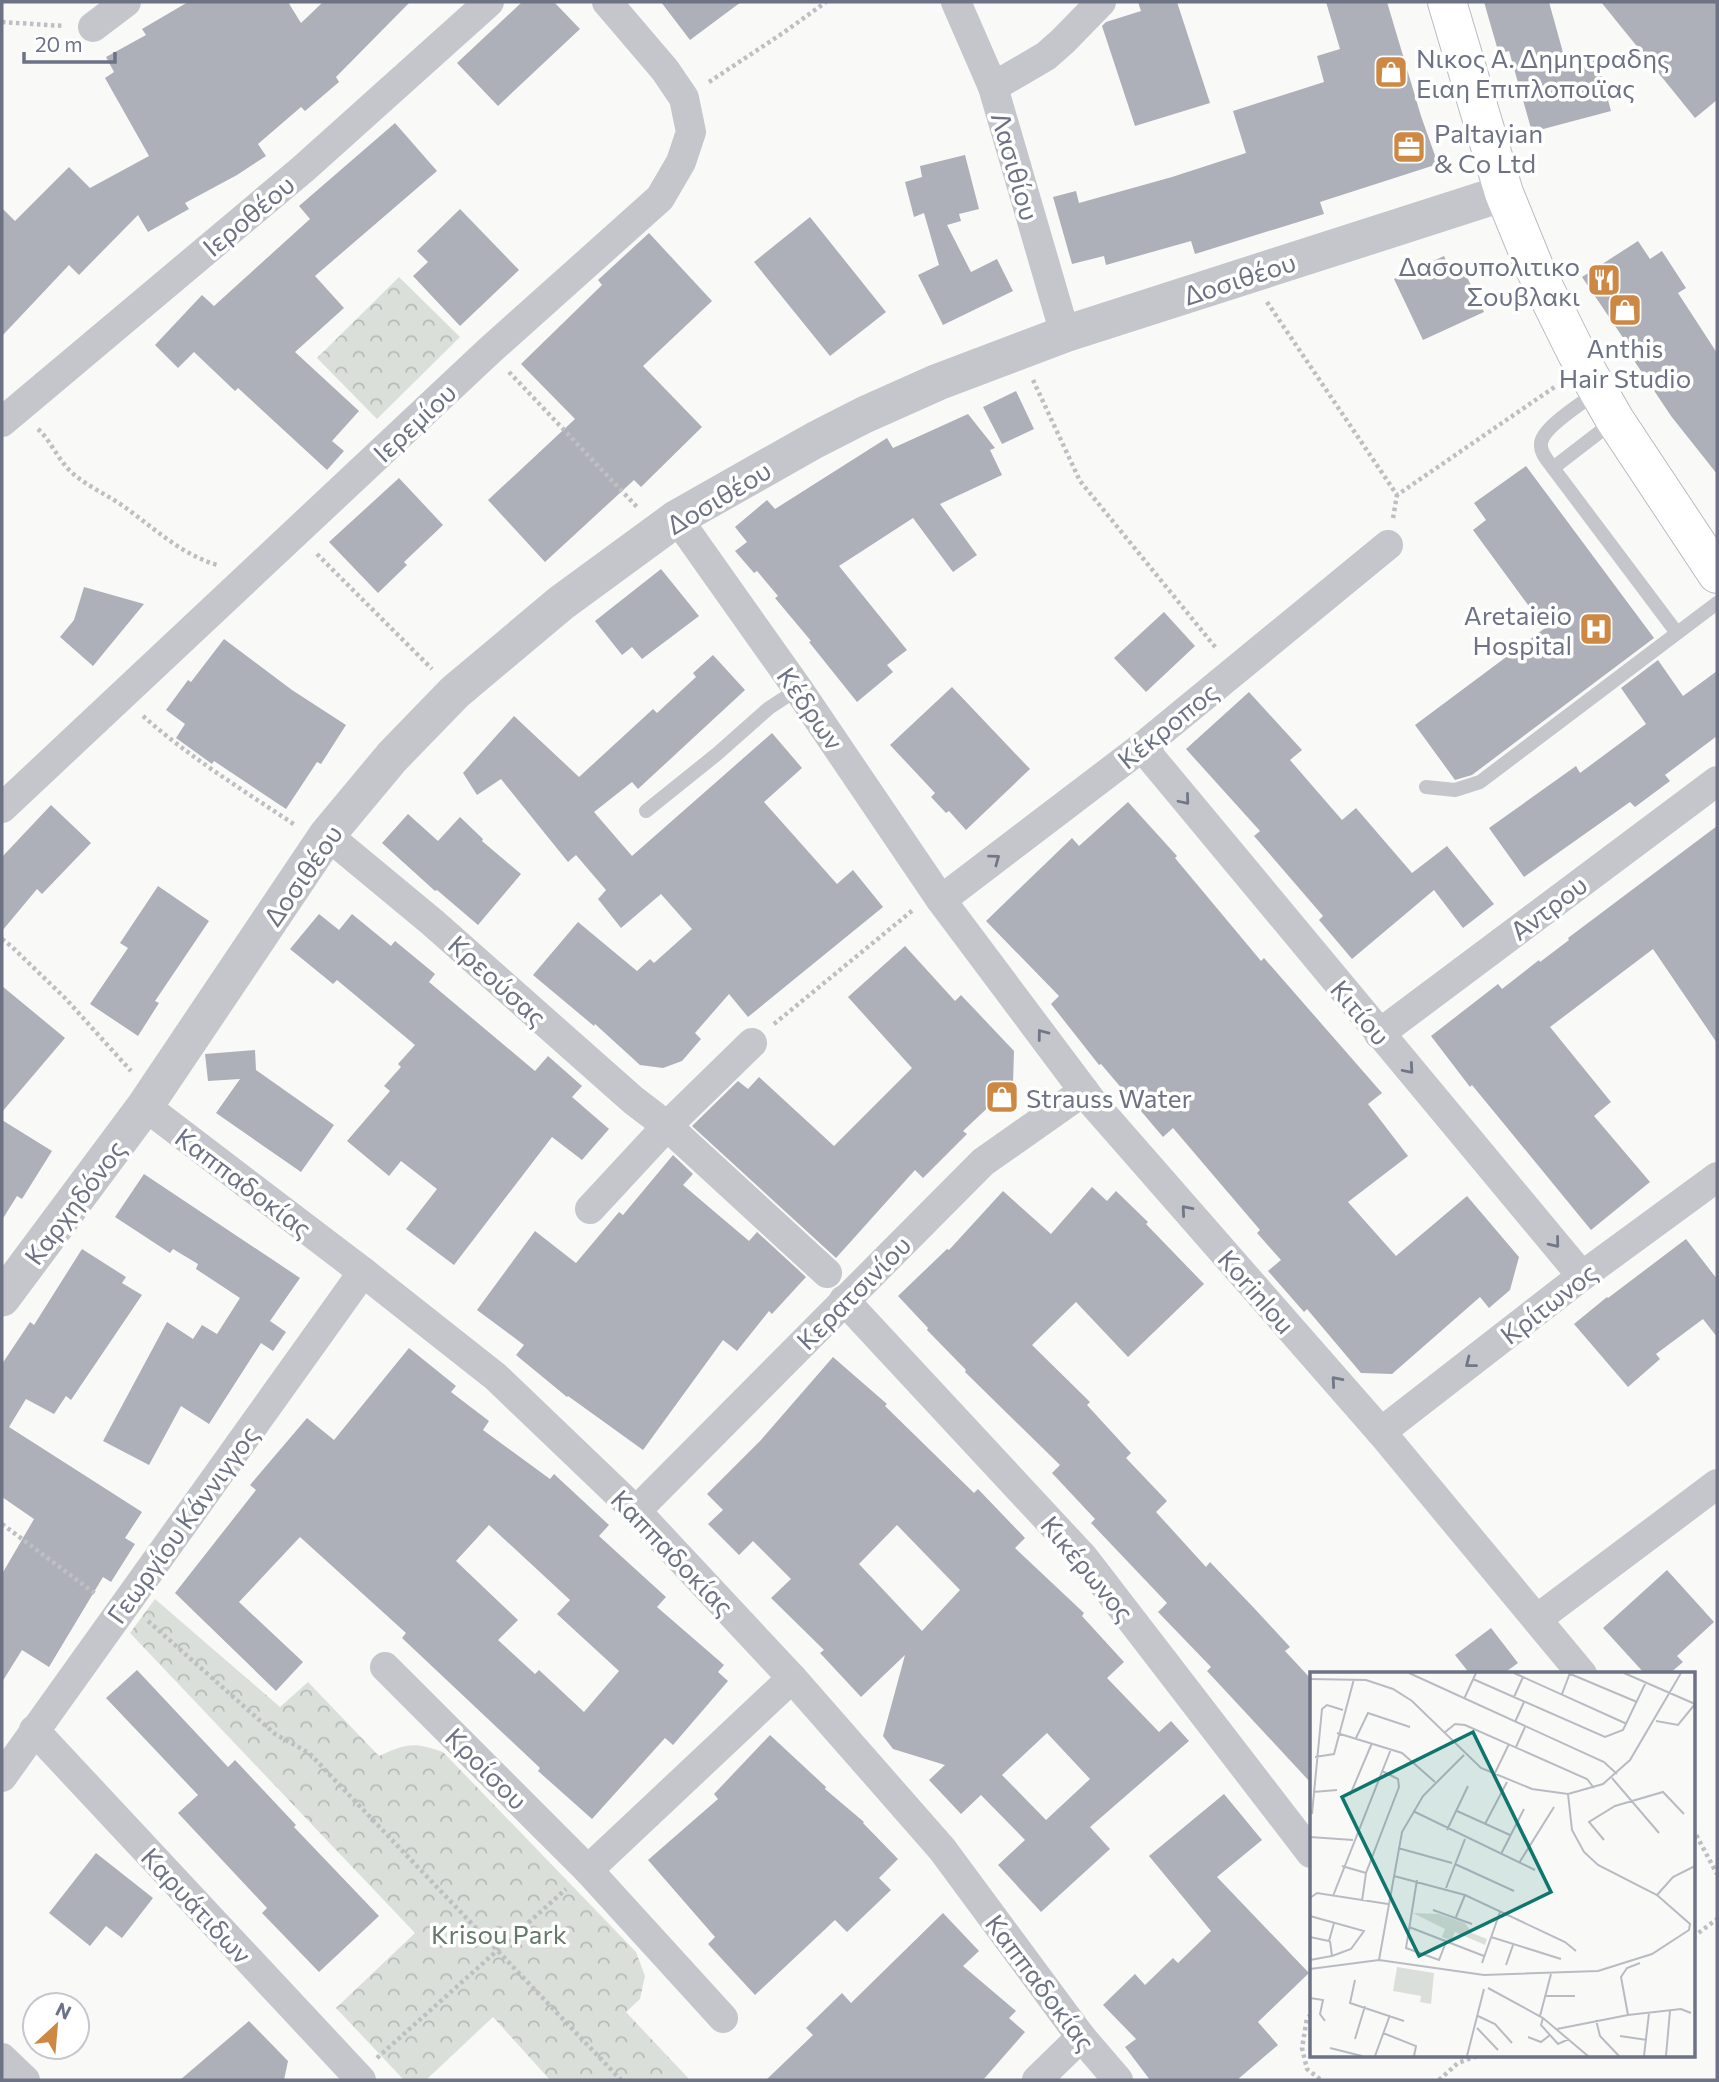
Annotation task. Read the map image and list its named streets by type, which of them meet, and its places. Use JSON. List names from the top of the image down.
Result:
{
  "streets": {
    "street": [
      "Λασιθίου",
      "Ιεροθέου",
      "Δοσιθέου",
      "Ιερεμίου",
      "Κέδρων",
      "Κέκροπος",
      "Αντρου",
      "Κρεούσας",
      "Κιτίου",
      "Καππαδοκίας",
      "Καρχηδόνος",
      "Korinlou",
      "Κερατσινίου",
      "Κρίτωνος",
      "Γεωργίου Κάννιγγος",
      "Κικέρωνος",
      "Κροίσου",
      "Καρυάτιδων"
    ]
  },
  "crossings": [
    ["Λασιθίου", "Δοσιθέου"],
    ["Δοσιθέου", "Κέδρων"],
    ["Δοσιθέου", "Κρεούσας"],
    ["Δοσιθέου", "Καππαδοκίας"],
    ["Δοσιθέου", "Καρχηδόνος"],
    ["Κέδρων", "Κέκροπος"],
    ["Κέδρων", "Korinlou"],
    ["Κέκροπος", "Κιτίου"],
    ["Κέκροπος", "Korinlou"],
    ["Αντρου", "Κιτίου"],
    ["Κιτίου", "Κρίτωνος"],
    ["Καππαδοκίας", "Καρχηδόνος"],
    ["Καππαδοκίας", "Κερατσινίου"],
    ["Καππαδοκίας", "Γεωργίου Κάννιγγος"],
    ["Korinlou", "Κερατσινίου"],
    ["Korinlou", "Κρίτωνος"],
    ["Κερατσινίου", "Κικέρωνος"],
    ["Γεωργίου Κάννιγγος", "Καρυάτιδων"]
  ],
  "one_way": ["Κέκροπος", "Κιτίου", "Korinlou"],
  "parks": ["Krisou Park"],
  "places": {
    "shop": ["Νικος Α. Δημητραδης Ειαη Επιπλοποιϊας", "Anthis Hair Studio", "Strauss Water"],
    "office": ["Paltayian & Co Ltd"],
    "restaurant": ["Δασουπολιτικο Σουβλακι"],
    "hospital": ["Aretaieio Hospital"]
  },
  "scale_bar": "20 m",
  "north": "top right"
}
